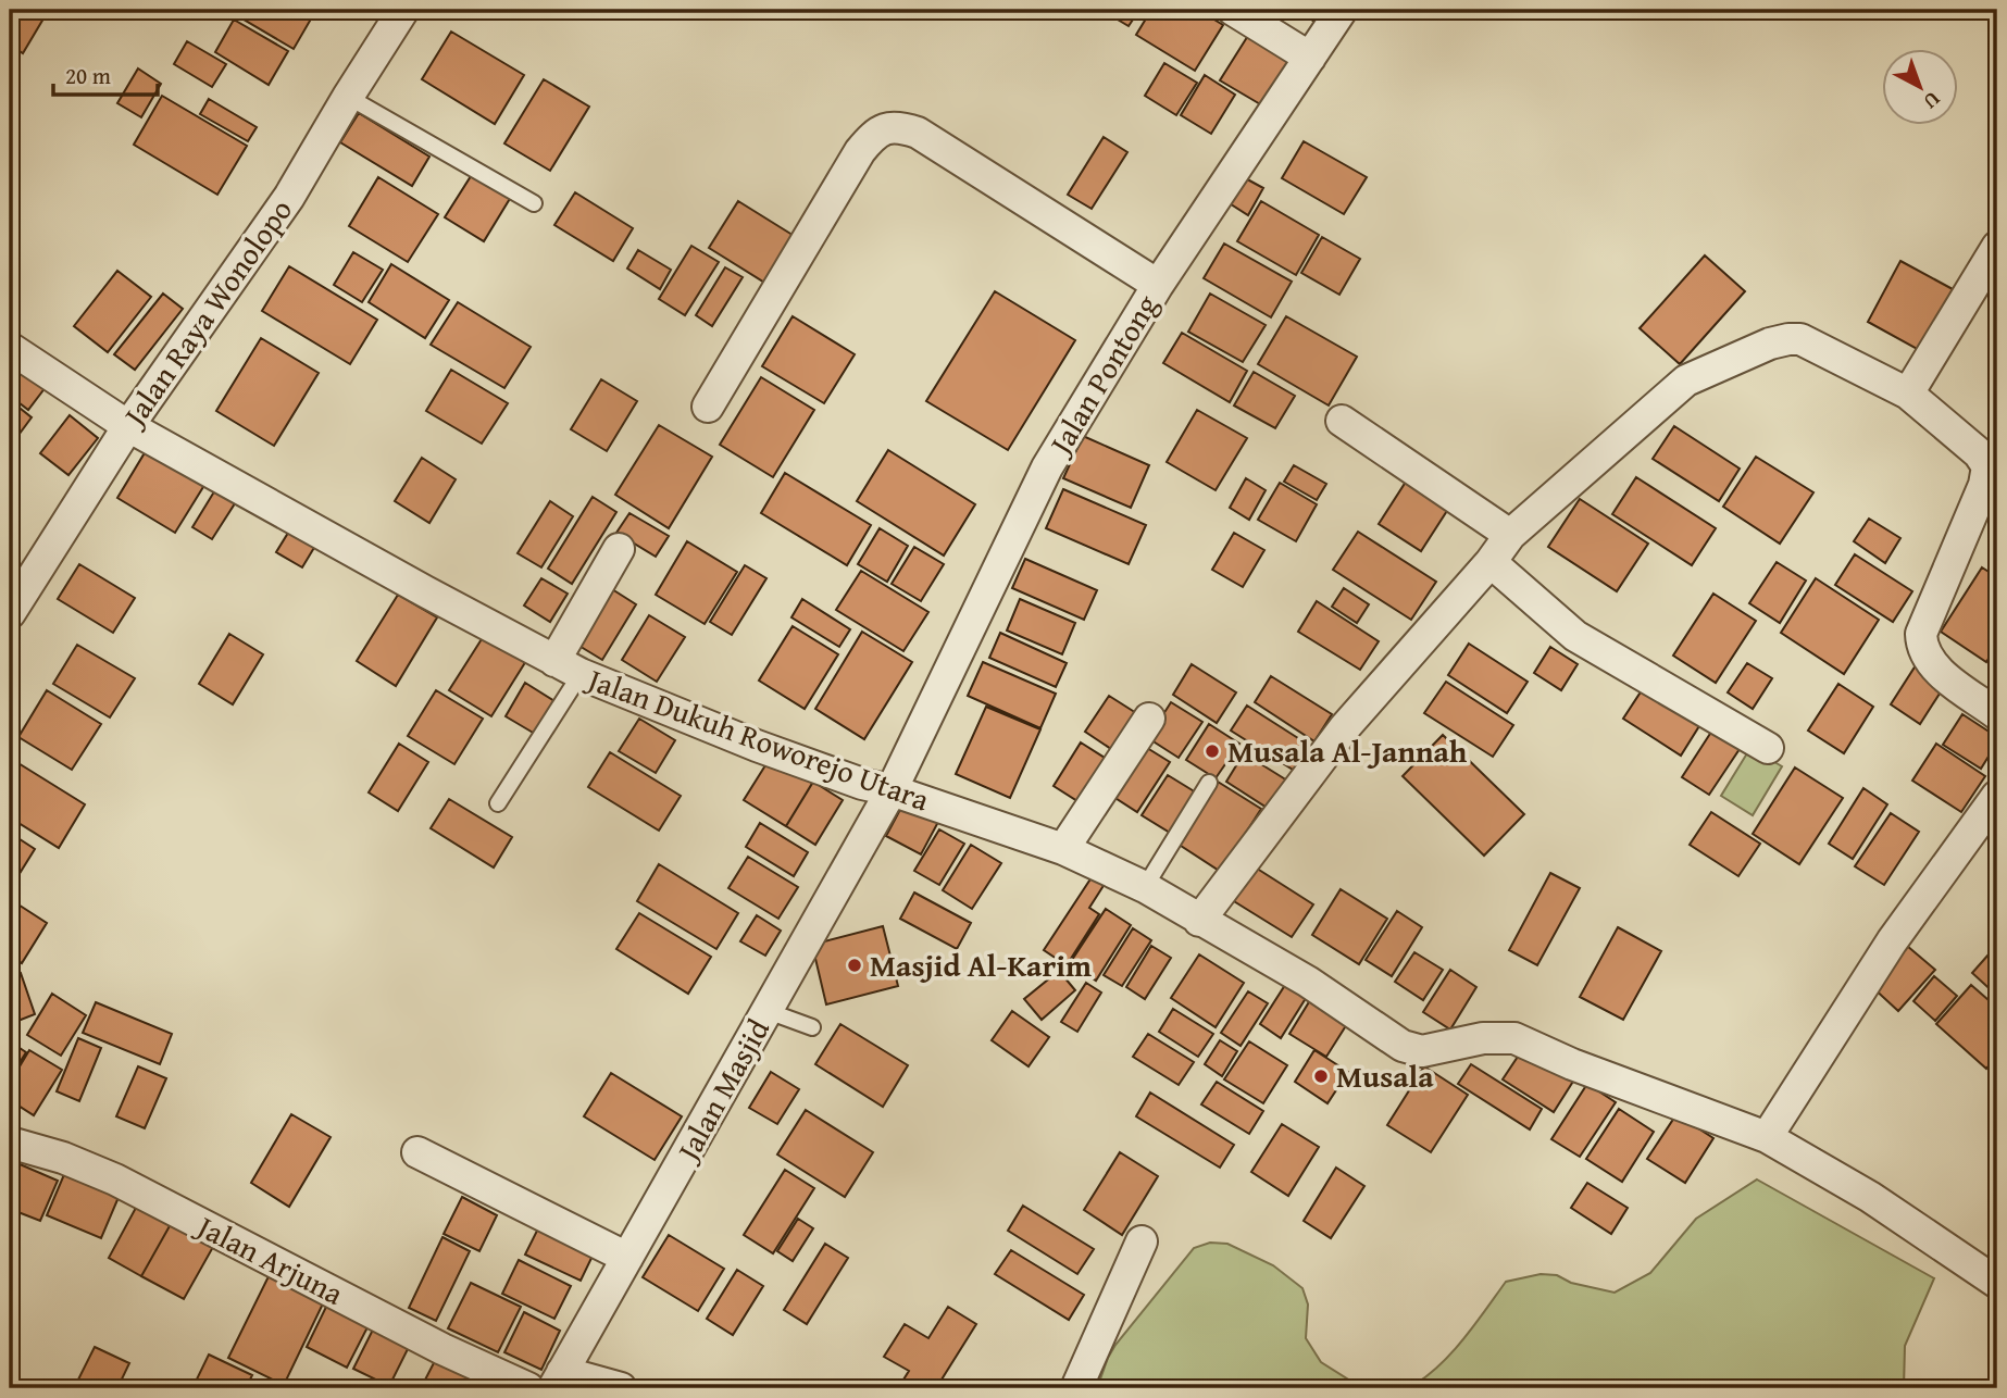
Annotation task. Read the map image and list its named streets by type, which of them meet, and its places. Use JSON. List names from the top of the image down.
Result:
{
  "streets": {
    "street": [
      "Jalan Raya Wonolopo",
      "Jalan Pontong",
      "Jalan Dukuh Roworejo Utara",
      "Jalan Masjid",
      "Jalan Arjuna"
    ]
  },
  "crossings": [
    ["Jalan Raya Wonolopo", "Jalan Dukuh Roworejo Utara"],
    ["Jalan Pontong", "Jalan Dukuh Roworejo Utara"],
    ["Jalan Pontong", "Jalan Masjid"],
    ["Jalan Dukuh Roworejo Utara", "Jalan Masjid"]
  ],
  "places": ["Musala Al-Jannah", "Masjid Al-Karim", "Musala"],
  "scale_bar": "20 m",
  "north": "bottom right"
}
